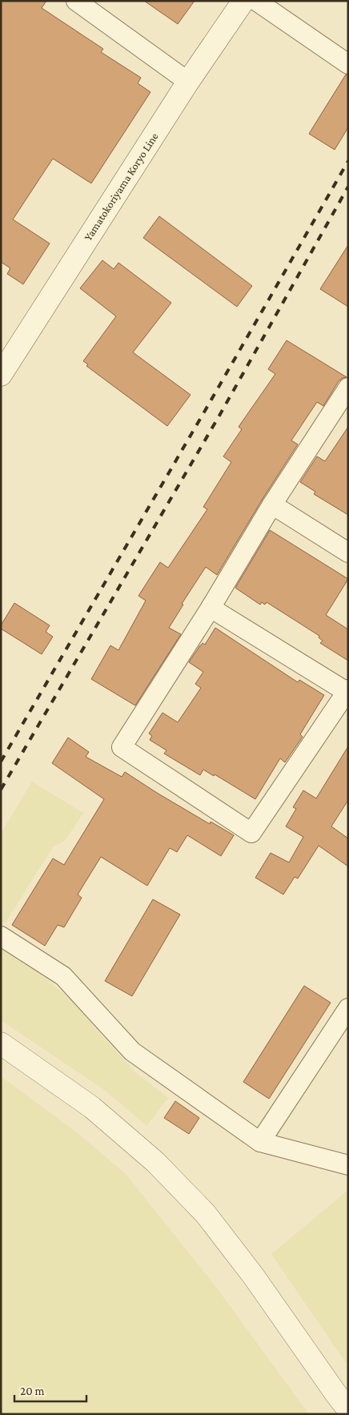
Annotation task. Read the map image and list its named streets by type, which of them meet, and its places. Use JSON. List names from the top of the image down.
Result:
{
  "streets": {
    "street": ["Yamatokoriyama Koryo Line"]
  },
  "scale_bar": "20 m"
}
